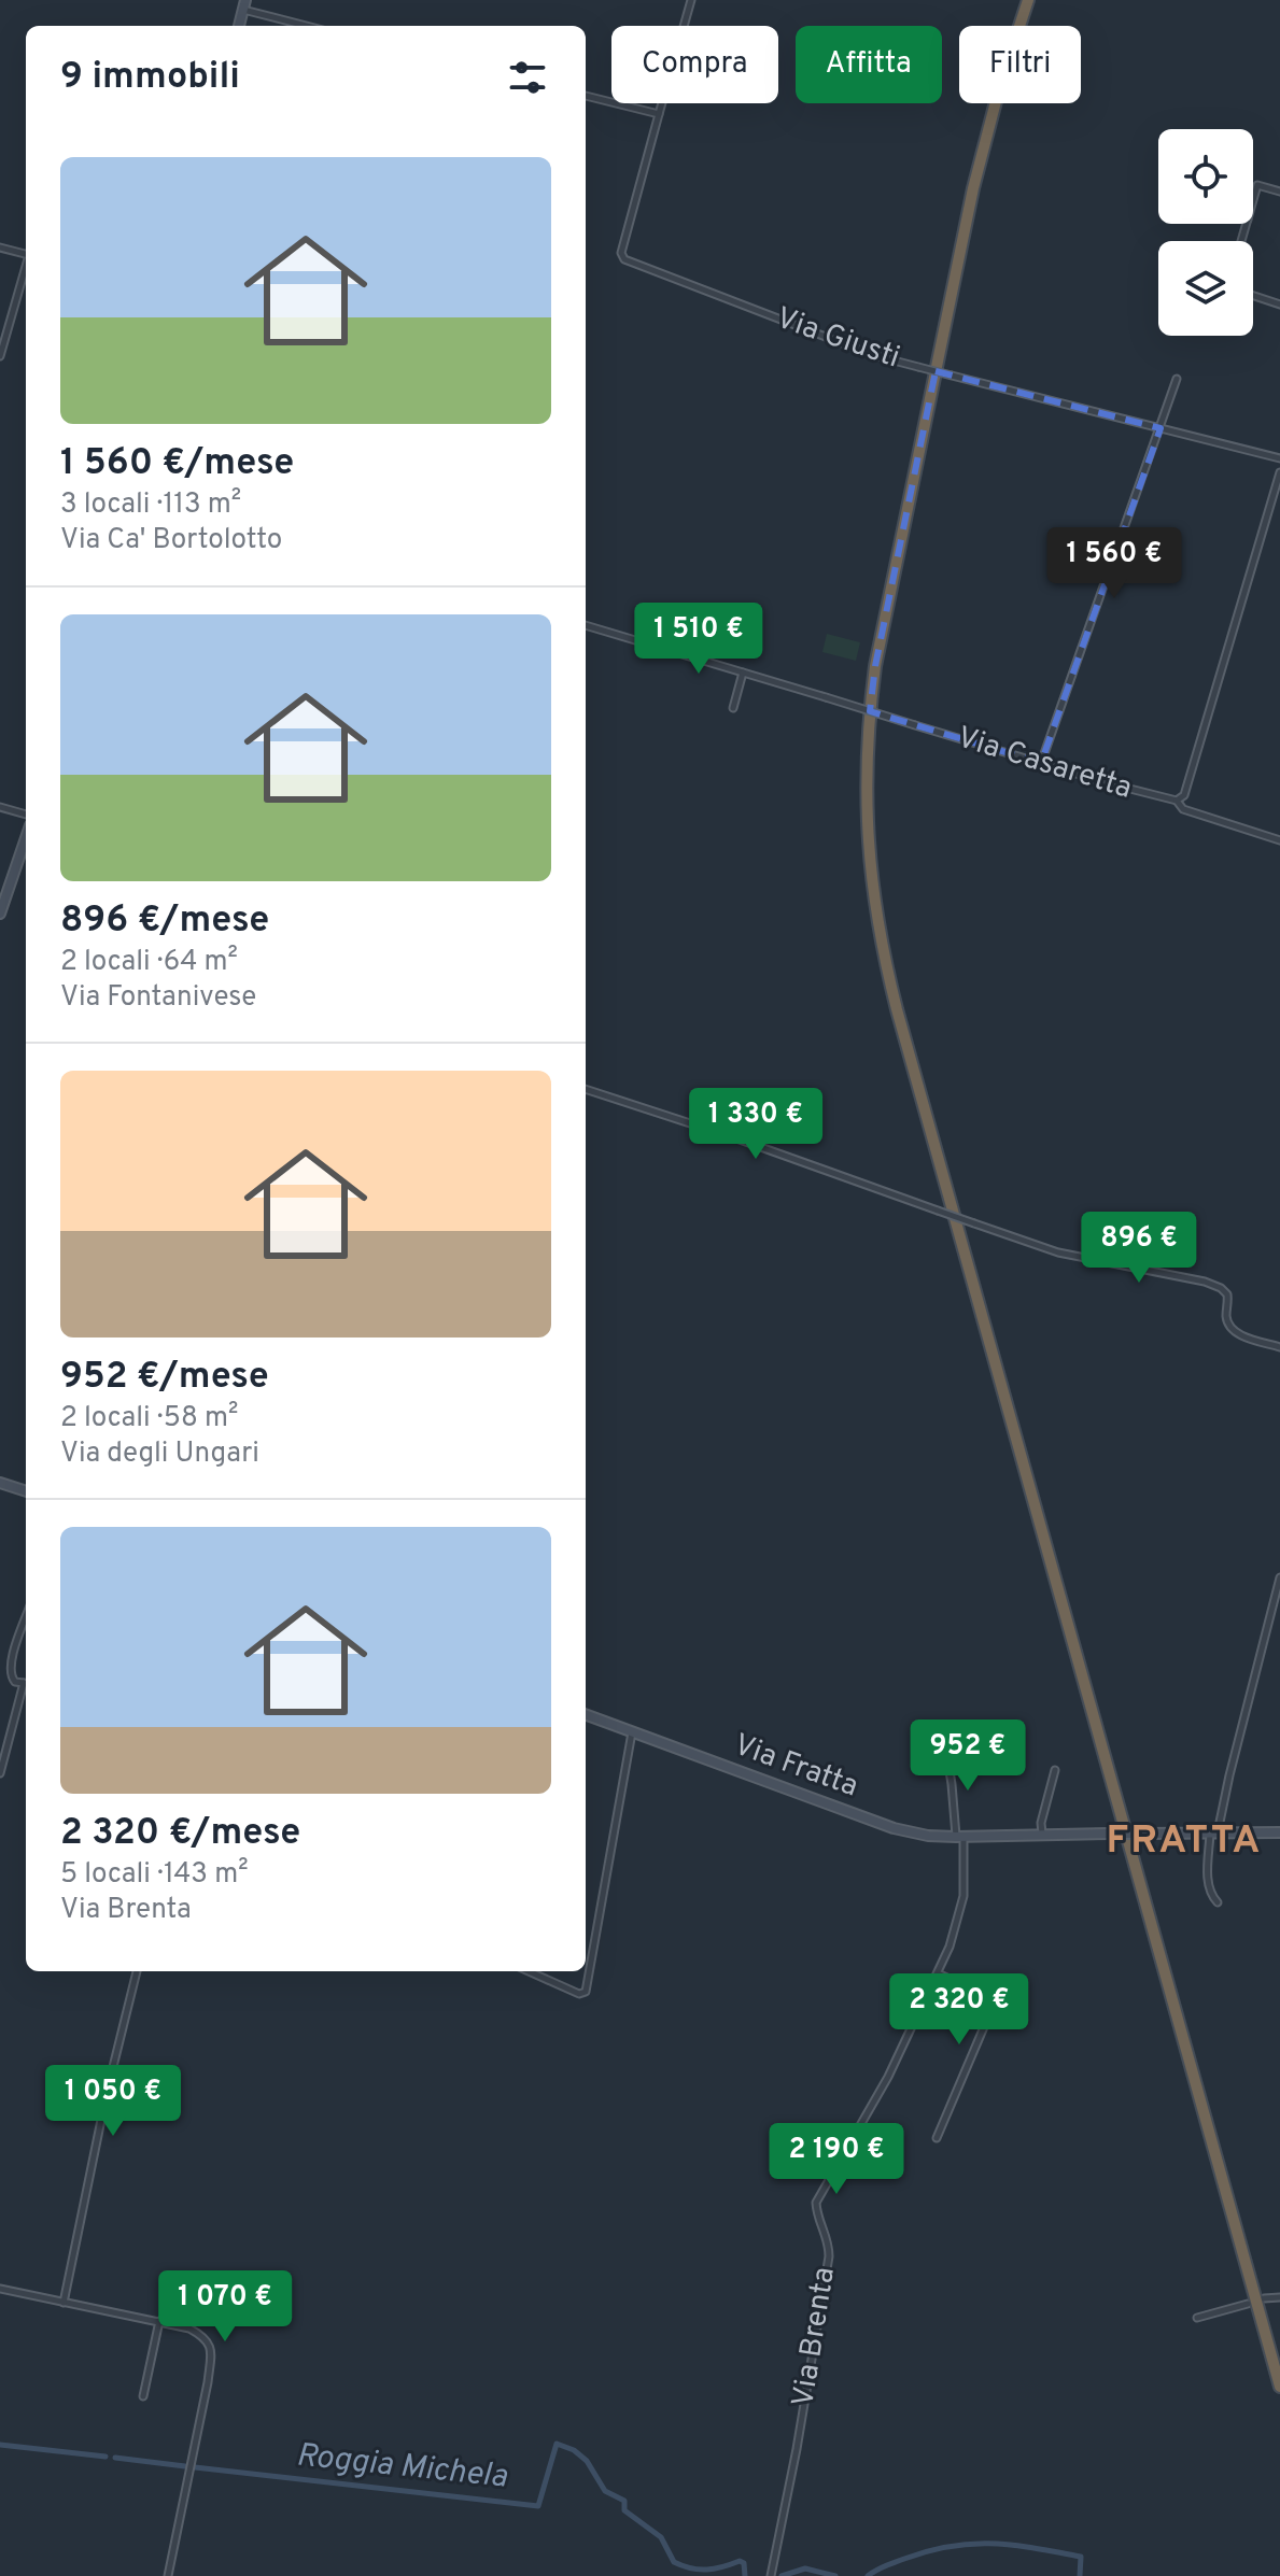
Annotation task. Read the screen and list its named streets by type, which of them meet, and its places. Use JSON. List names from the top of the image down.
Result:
{
  "streets": {
    "main road": ["Via Fratta"],
    "street": ["Via Giusti", "Via Casaretta", "Via Brenta"]
  },
  "crossings": [
    ["Via Fratta", "Via Brenta"]
  ],
  "districts": ["FRATTA"],
  "water": ["Roggia Michela"],
  "page": {
    "chip": ["Compra", "Affitta", "Filtri"],
    "heading": "9 immobili",
    "list": [
      {
        "name": "1 560 €/mese",
        "note": "3 locali · 113 m² · Via Ca' Bortolotto"
      },
      {
        "name": "896 €/mese",
        "note": "2 locali · 64 m² · Via Fontanivese"
      },
      {
        "name": "952 €/mese",
        "note": "2 locali · 58 m² · Via degli Ungari"
      },
      {
        "name": "2 320 €/mese",
        "note": "5 locali · 143 m² · Via Brenta"
      }
    ],
    "price": [
      "1 560 €",
      "1 510 €",
      "1 330 €",
      "896 €",
      "952 €",
      "2 320 €",
      "1 050 €",
      "2 190 €",
      "1 070 €"
    ]
  }
}
